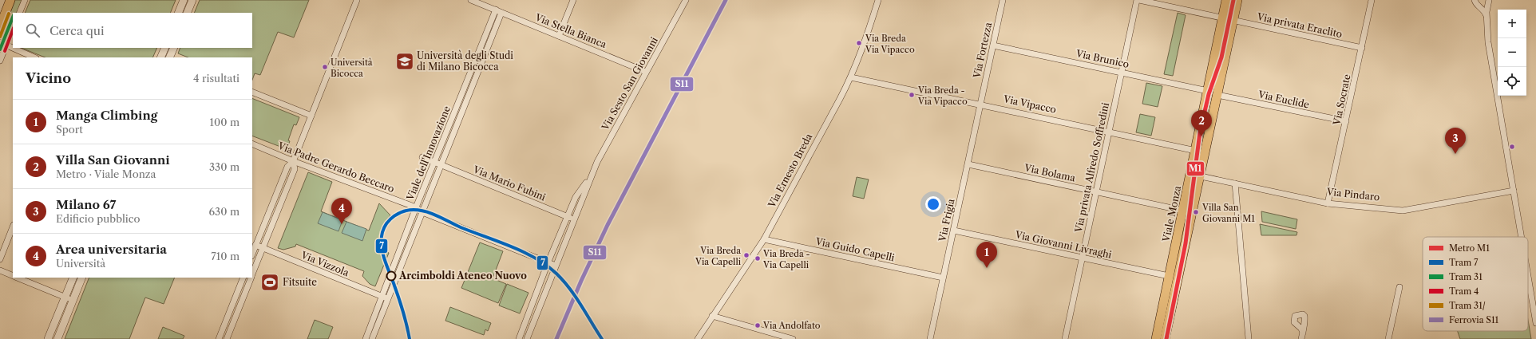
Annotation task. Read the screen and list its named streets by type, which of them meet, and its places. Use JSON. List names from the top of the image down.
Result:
{
  "streets": {
    "main road": ["Via Vipacco", "Via Pindaro", "Viale Monza"],
    "street": [
      "Via privata Eraclito",
      "Via Stella Bianca",
      "Via Fortezza",
      "Via Brunico",
      "Via Sesto San Giovanni",
      "Via Euclide",
      "Via Socrate",
      "Viale dell'Innovazione",
      "Via Padre Gerardo Beccaro",
      "Via privata Alfredo Soffredini",
      "Via Ernesto Breda",
      "Via Bolama",
      "Via Mario Fubini",
      "Via Frigia",
      "Via Giovanni Livraghi",
      "Via Guido Capelli",
      "Via Vizzola"
    ]
  },
  "crossings": [
    ["Via privata Eraclito", "Via Socrate"],
    ["Via privata Eraclito", "Viale Monza"],
    ["Via Stella Bianca", "Via Sesto San Giovanni"],
    ["Via Stella Bianca", "Viale dell'Innovazione"],
    ["Via Fortezza", "Via Brunico"],
    ["Via Fortezza", "Via Vipacco"],
    ["Via Fortezza", "Via Frigia"],
    ["Via Brunico", "Via privata Alfredo Soffredini"],
    ["Via Brunico", "Viale Monza"],
    ["Via Sesto San Giovanni", "Via Padre Gerardo Beccaro"],
    ["Via Sesto San Giovanni", "Via Mario Fubini"],
    ["Via Euclide", "Via Socrate"],
    ["Via Euclide", "Viale Monza"],
    ["Via Socrate", "Via Pindaro"],
    ["Via Vipacco", "Via privata Alfredo Soffredini"],
    ["Via Vipacco", "Via Ernesto Breda"],
    ["Via Vipacco", "Viale Monza"],
    ["Via Vipacco", "Via Frigia"],
    ["Viale dell'Innovazione", "Via Padre Gerardo Beccaro"],
    ["Viale dell'Innovazione", "Via Mario Fubini"],
    ["Viale dell'Innovazione", "Via Vizzola"],
    ["Via privata Alfredo Soffredini", "Via Bolama"],
    ["Via privata Alfredo Soffredini", "Via Giovanni Livraghi"],
    ["Via Ernesto Breda", "Via Guido Capelli"],
    ["Via Bolama", "Viale Monza"],
    ["Via Bolama", "Via Frigia"],
    ["Via Pindaro", "Viale Monza"],
    ["Viale Monza", "Via Giovanni Livraghi"],
    ["Via Frigia", "Via Giovanni Livraghi"],
    ["Via Frigia", "Via Guido Capelli"]
  ],
  "places": {
    "other": [
      "Via Breda Via Vipacco",
      "Università Bicocca",
      "Via Breda - Via Vipacco",
      "Villa San Giovanni M1",
      "Via Breda Via Capelli",
      "Via Breda - Via Capelli",
      "Arcimboldi Ateneo Nuovo",
      "Via Andolfato"
    ],
    "school or university": ["Università degli Studi di Milano Bicocca"],
    "sports": ["Fitsuite"]
  },
  "lines": [
    "metro line M1",
    "rail line S11",
    "tram line 31/",
    "tram line 31",
    "tram line 4",
    "tram line 7"
  ],
  "legend": [
    "Metro M1",
    "Tram 7",
    "Tram 31",
    "Tram 4",
    "Tram 31/",
    "Ferrovia S11"
  ],
  "page": {
    "map_buttons": ["+", "−"],
    "search": "Cerca qui",
    "heading": ["Vicino", "4 risultati"],
    "list": [
      {
        "mark": "1",
        "name": "Manga Climbing",
        "note": "Sport",
        "value": "100 m"
      },
      {
        "mark": "2",
        "name": "Villa San Giovanni",
        "note": "Metro · Viale Monza",
        "value": "330 m"
      },
      {
        "mark": "3",
        "name": "Milano 67",
        "note": "Edificio pubblico",
        "value": "630 m"
      },
      {
        "mark": "4",
        "name": "Area universitaria",
        "note": "Università",
        "value": "710 m"
      }
    ],
    "pins": [
      "2",
      "3",
      "4",
      "1"
    ]
  }
}
